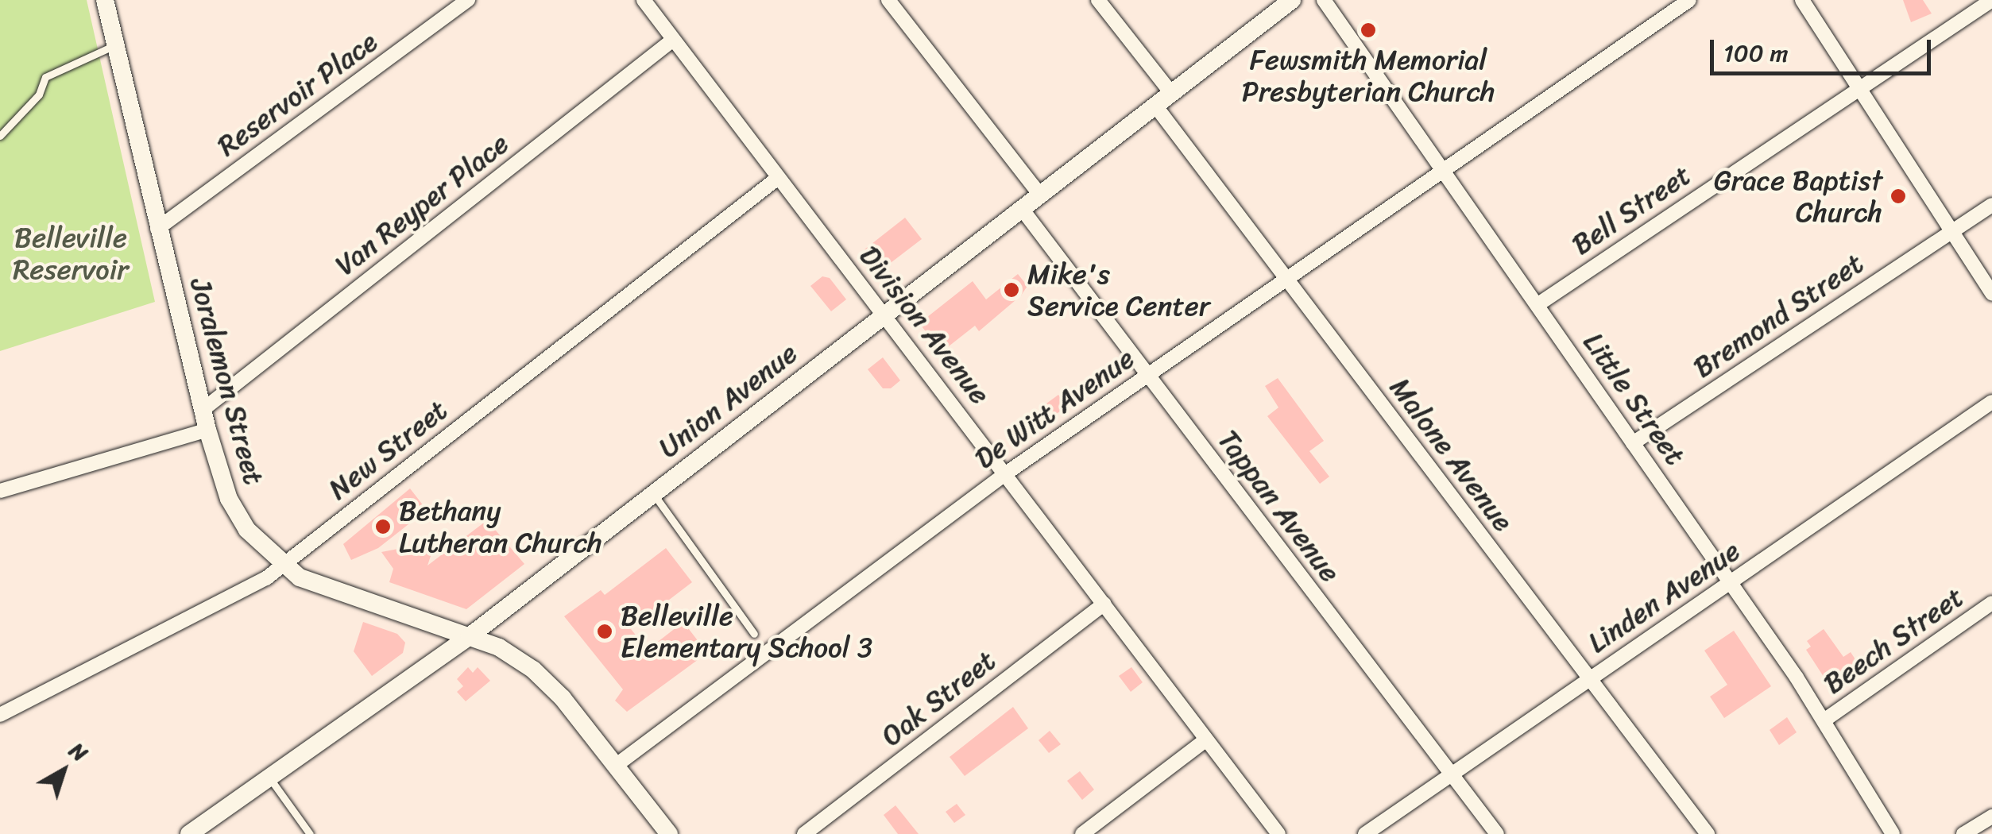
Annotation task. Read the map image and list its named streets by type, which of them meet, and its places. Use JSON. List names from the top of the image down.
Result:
{
  "streets": {
    "street": [
      "Reservoir Place",
      "Van Reyper Place",
      "Bell Street",
      "Bremond Street",
      "Division Avenue",
      "Joralemon Street",
      "Little Street",
      "Union Avenue",
      "De Witt Avenue",
      "New Street",
      "Malone Avenue",
      "Tappan Avenue",
      "Linden Avenue",
      "Beech Street",
      "Oak Street"
    ]
  },
  "crossings": [
    ["Reservoir Place", "Joralemon Street"],
    ["Van Reyper Place", "Division Avenue"],
    ["Van Reyper Place", "Joralemon Street"],
    ["Bell Street", "Little Street"],
    ["Bremond Street", "Little Street"],
    ["Division Avenue", "Union Avenue"],
    ["Division Avenue", "De Witt Avenue"],
    ["Division Avenue", "New Street"],
    ["Division Avenue", "Oak Street"],
    ["Joralemon Street", "Union Avenue"],
    ["Joralemon Street", "De Witt Avenue"],
    ["Joralemon Street", "New Street"],
    ["Little Street", "De Witt Avenue"],
    ["Little Street", "Linden Avenue"],
    ["Little Street", "Beech Street"],
    ["Union Avenue", "Malone Avenue"],
    ["Union Avenue", "Tappan Avenue"],
    ["De Witt Avenue", "Malone Avenue"],
    ["De Witt Avenue", "Tappan Avenue"],
    ["Malone Avenue", "Linden Avenue"],
    ["Tappan Avenue", "Linden Avenue"]
  ],
  "parks": ["Belleville Reservoir"],
  "places": [
    "Fewsmith Memorial Presbyterian Church",
    "Grace Baptist Church",
    "Mike's Service Center",
    "Bethany Lutheran Church",
    "Belleville Elementary School 3"
  ],
  "scale_bar": "100 m",
  "north": "top right"
}
